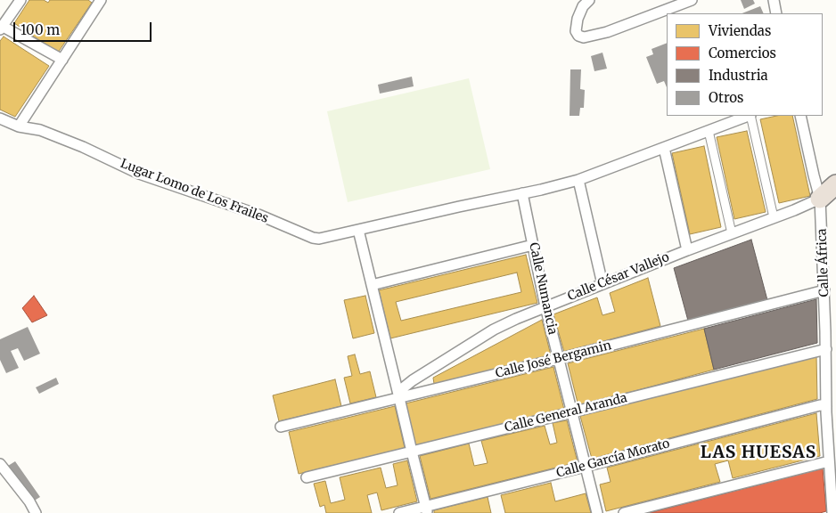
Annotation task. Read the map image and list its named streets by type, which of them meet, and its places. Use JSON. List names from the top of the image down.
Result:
{
  "streets": {
    "street": [
      "Lugar Lomo de Los Frailes",
      "Calle África",
      "Calle César Vallejo",
      "Calle Numancia",
      "Calle José Bergamin",
      "Calle General Aranda",
      "Calle García Morato"
    ]
  },
  "crossings": [
    ["Calle África", "Calle César Vallejo"],
    ["Calle África", "Calle José Bergamin"],
    ["Calle África", "Calle General Aranda"],
    ["Calle África", "Calle García Morato"],
    ["Calle César Vallejo", "Calle Numancia"],
    ["Calle César Vallejo", "Calle José Bergamin"],
    ["Calle Numancia", "Calle José Bergamin"],
    ["Calle Numancia", "Calle General Aranda"],
    ["Calle Numancia", "Calle García Morato"]
  ],
  "districts": ["LAS HUESAS"],
  "legend": [
    "Viviendas",
    "Comercios",
    "Industria",
    "Otros"
  ],
  "scale_bar": "100 m"
}
